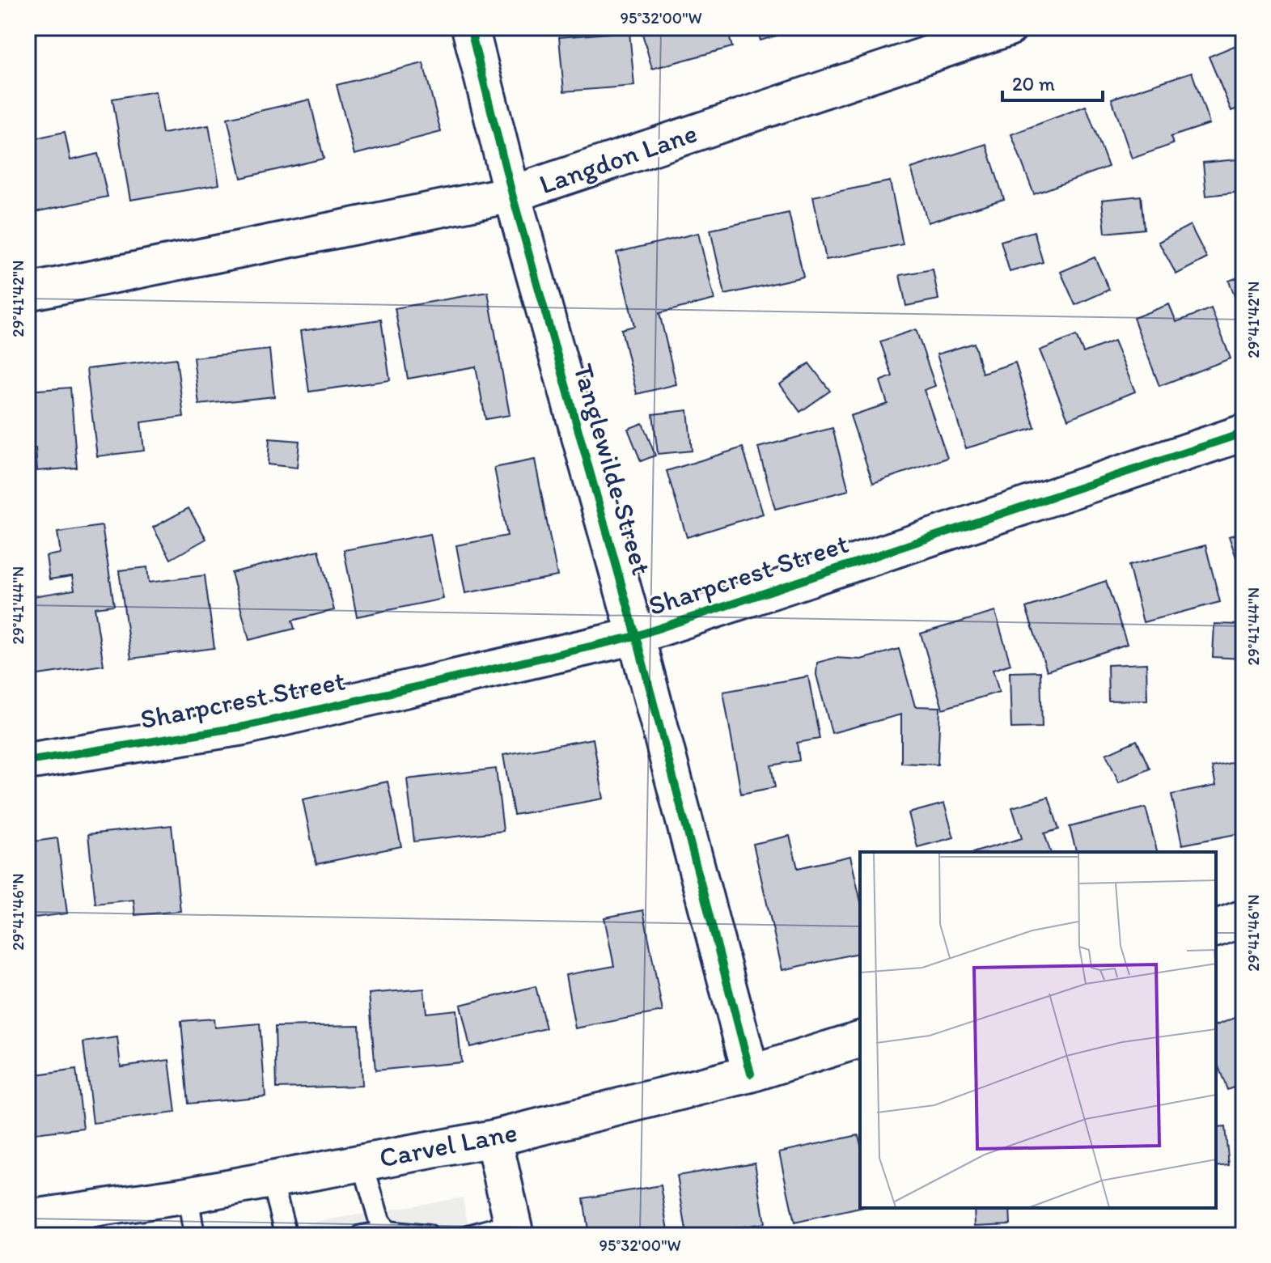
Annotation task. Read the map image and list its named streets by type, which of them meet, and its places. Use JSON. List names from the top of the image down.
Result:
{
  "streets": {
    "street": [
      "Langdon Lane",
      "Tanglewilde Street",
      "Sharpcrest Street",
      "Carvel Lane"
    ]
  },
  "crossings": [
    ["Langdon Lane", "Tanglewilde Street"],
    ["Tanglewilde Street", "Sharpcrest Street"],
    ["Tanglewilde Street", "Carvel Lane"]
  ],
  "scale_bar": "20 m",
  "coordinates": [
    "95°32'00\"W",
    "29°41'42\"N",
    "29°41'44\"N",
    "29°41'46\"N"
  ]
}
